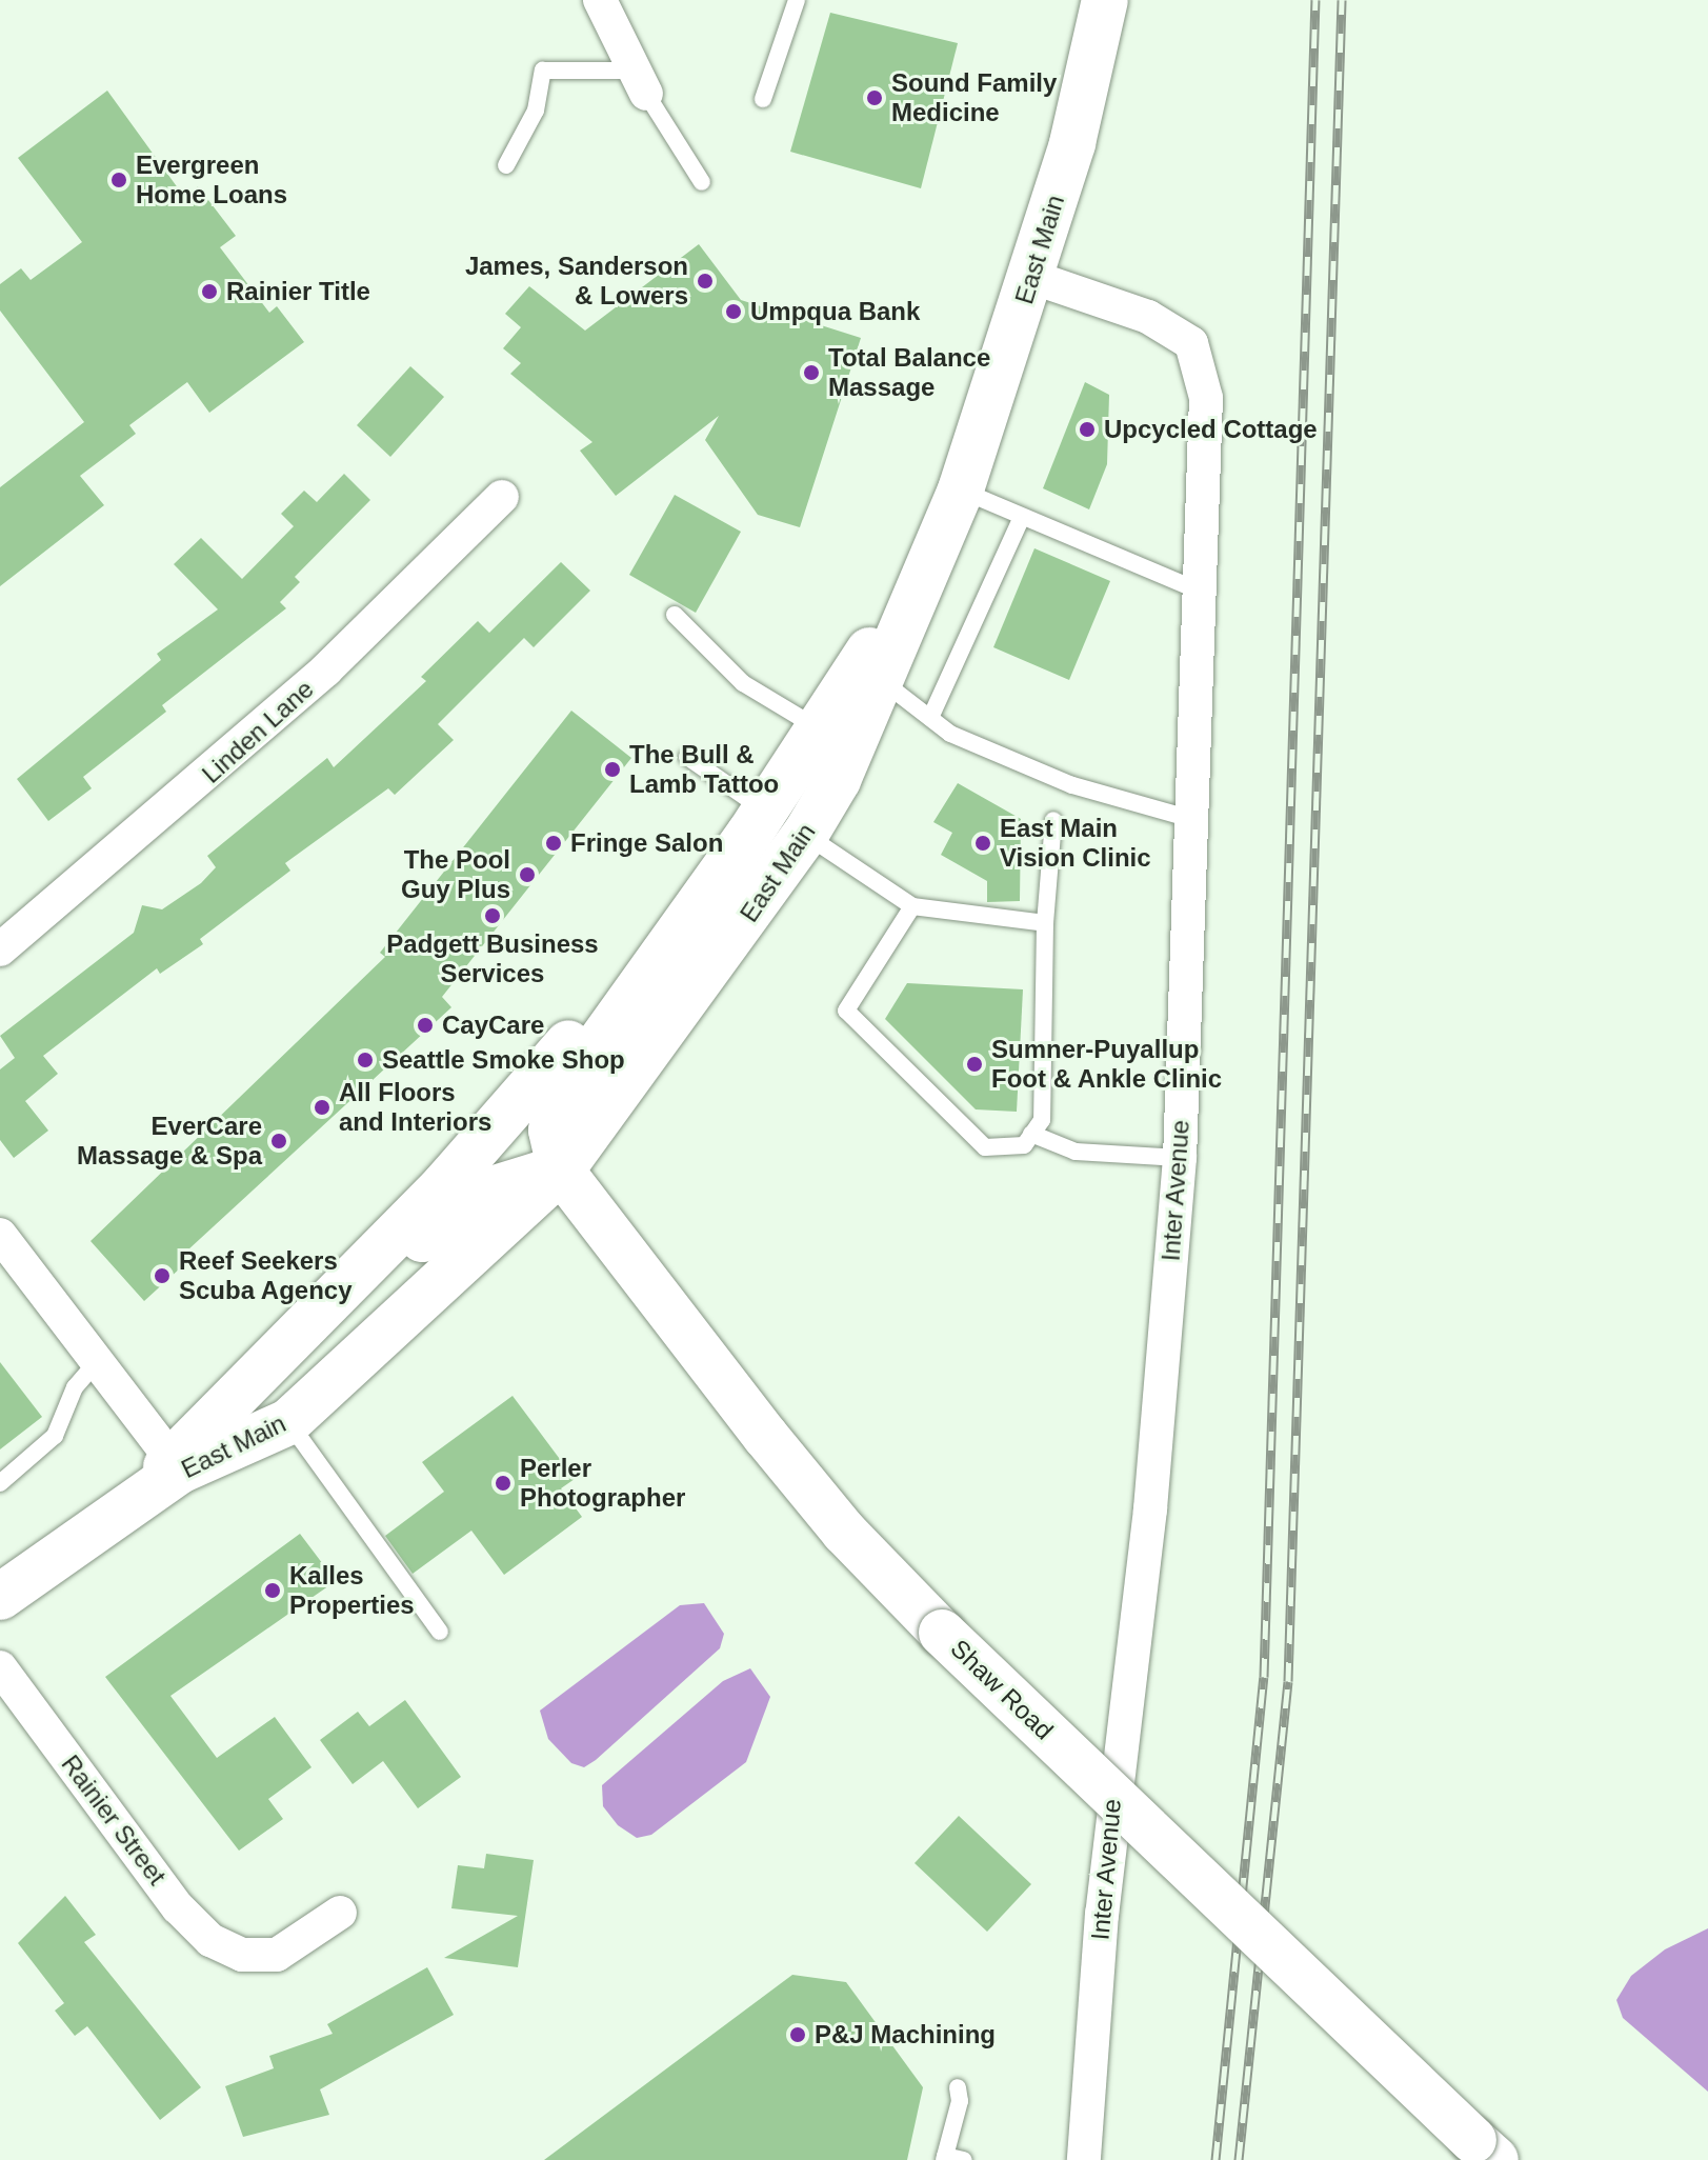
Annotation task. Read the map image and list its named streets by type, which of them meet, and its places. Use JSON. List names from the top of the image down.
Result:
{
  "streets": {
    "main road": ["East Main", "Shaw Road"],
    "street": ["Linden Lane", "Inter Avenue", "Rainier Street"]
  },
  "crossings": [
    ["East Main", "Inter Avenue"],
    ["East Main", "Shaw Road"]
  ],
  "places": [
    "Sound Family Medicine",
    "Evergreen Home Loans",
    "James, Sanderson & Lowers",
    "Rainier Title",
    "Umpqua Bank",
    "Total Balance Massage",
    "Upcycled Cottage",
    "The Bull & Lamb Tattoo",
    "Fringe Salon",
    "East Main Vision Clinic",
    "The Pool Guy Plus",
    "Padgett Business Services",
    "CayCare",
    "Seattle Smoke Shop",
    "Sumner-Puyallup Foot & Ankle Clinic",
    "All Floors and Interiors",
    "EverCare Massage & Spa",
    "Reef Seekers Scuba Agency",
    "Perler Photographer",
    "Kalles Properties",
    "P&J Machining"
  ]
}
